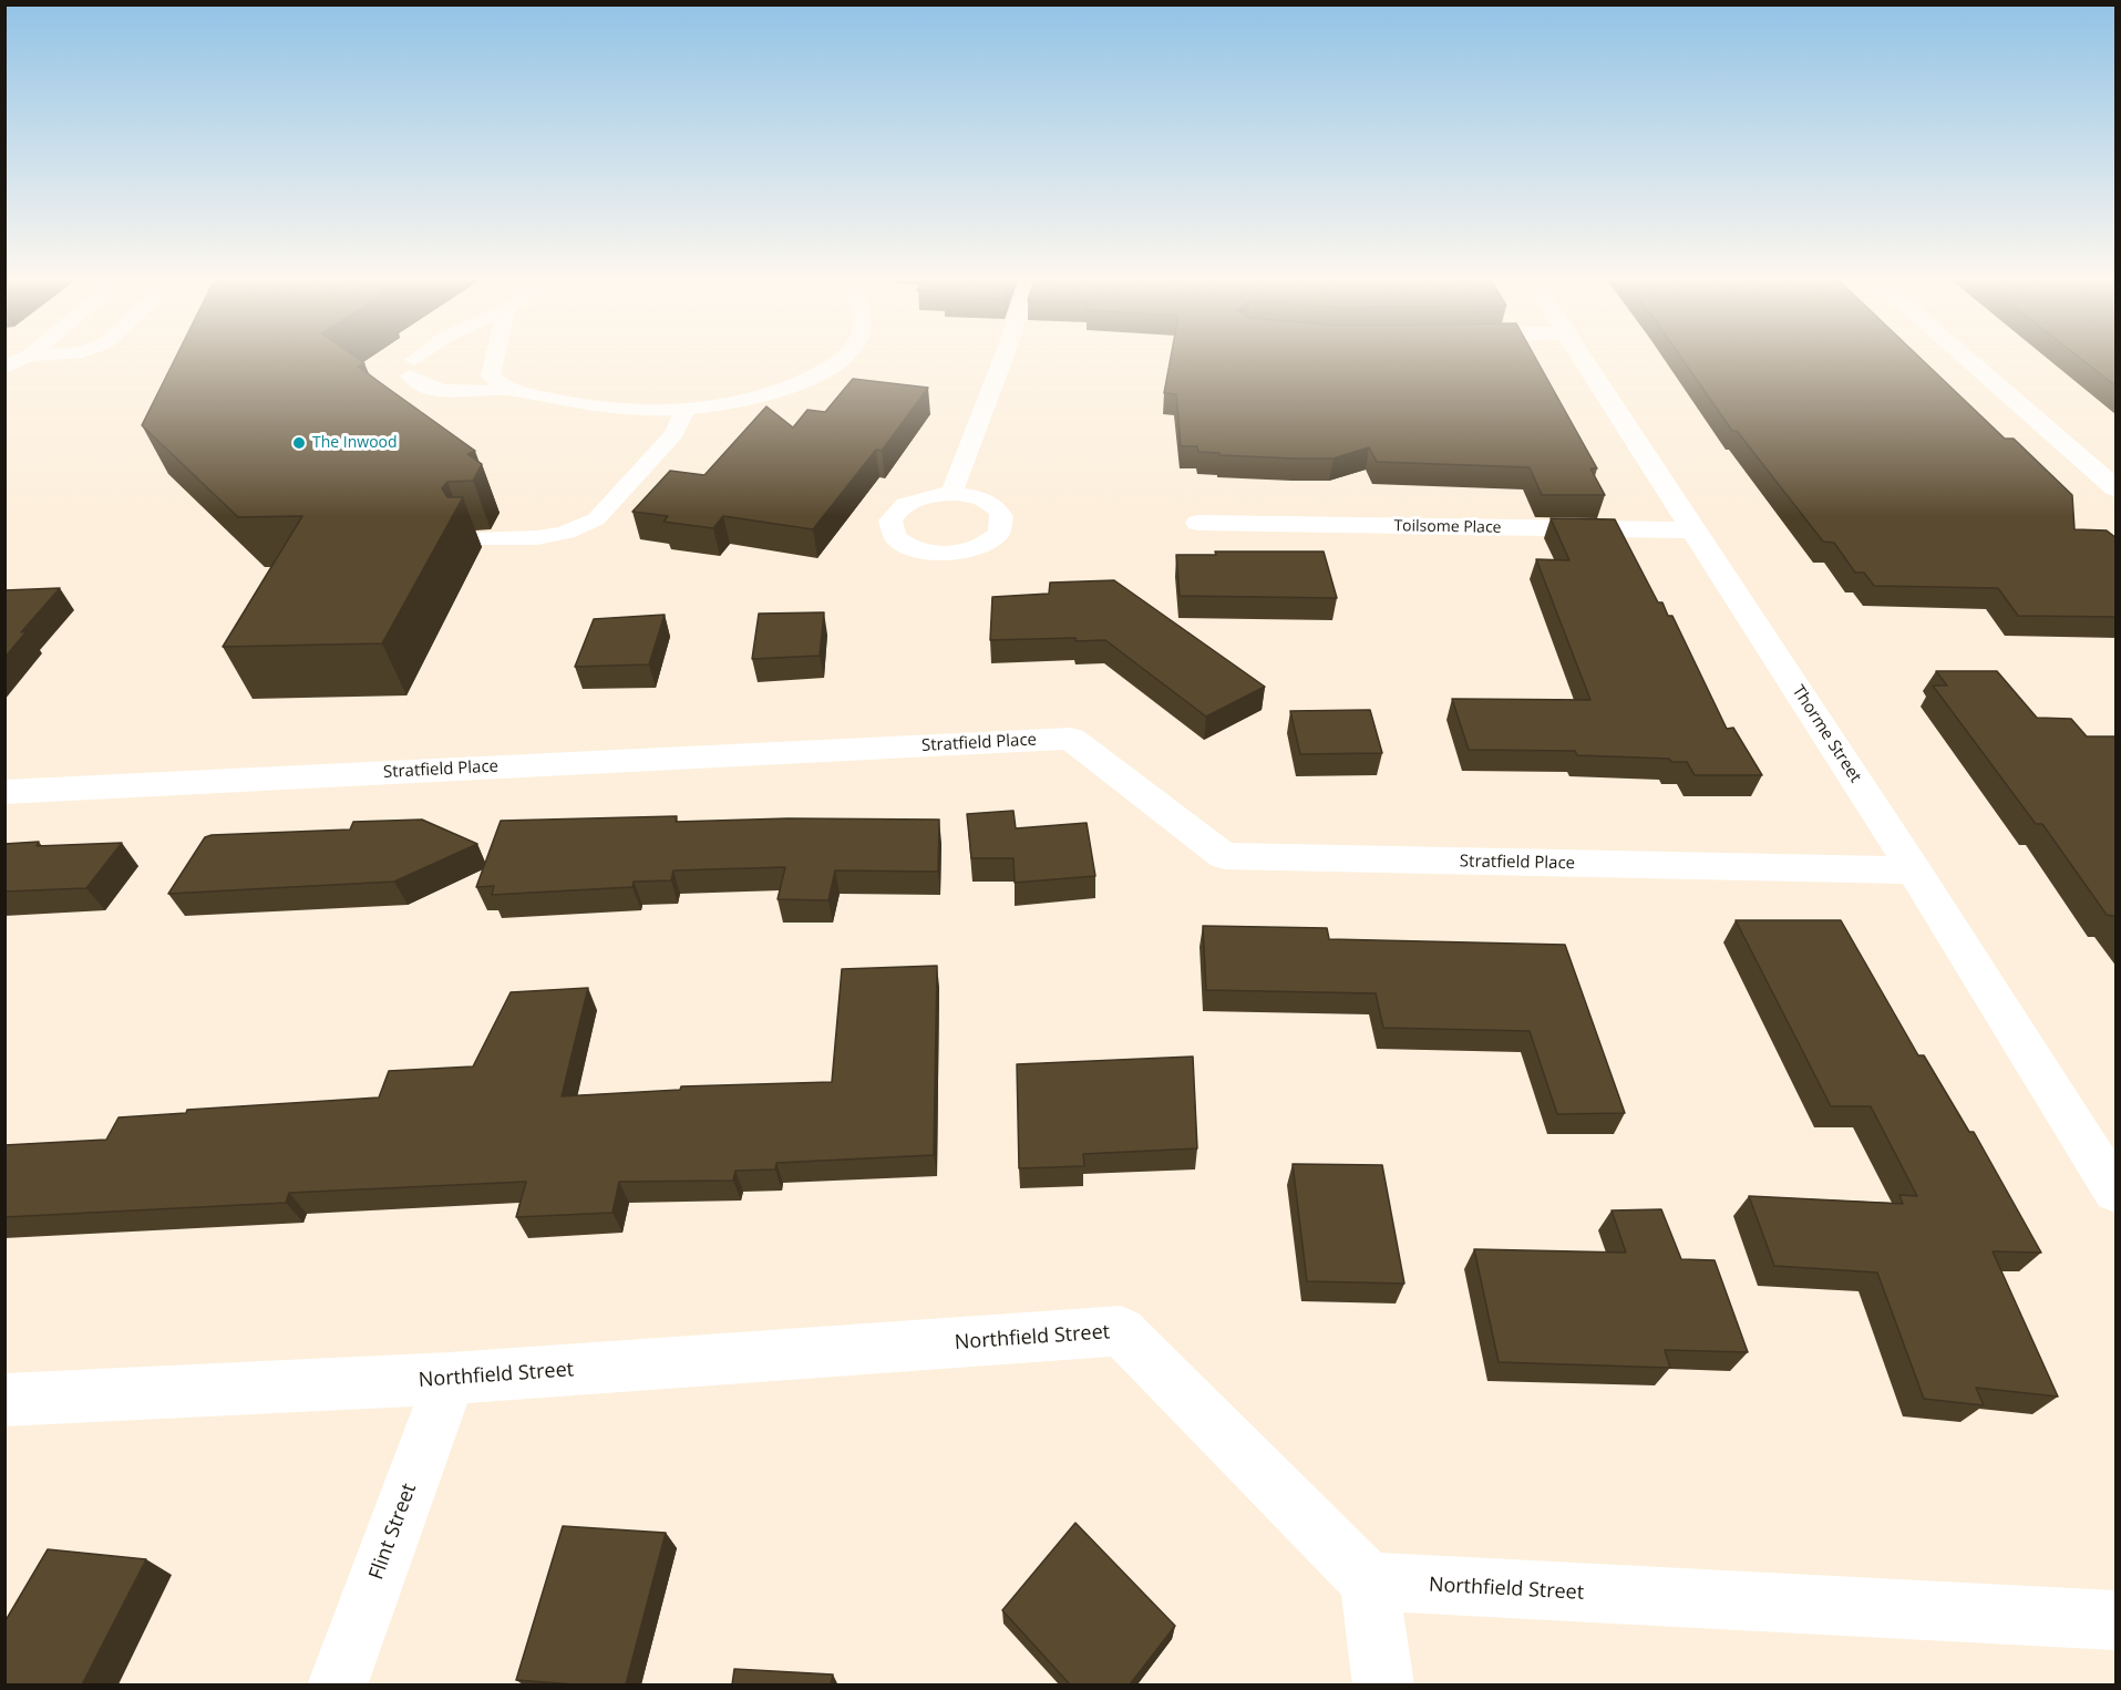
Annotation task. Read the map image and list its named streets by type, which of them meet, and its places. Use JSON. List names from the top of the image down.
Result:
{
  "streets": {
    "street": [
      "Toilsome Place",
      "Thorme Street",
      "Stratfield Place",
      "Northfield Street",
      "Flint Street"
    ]
  },
  "crossings": [
    ["Toilsome Place", "Thorme Street"],
    ["Thorme Street", "Stratfield Place"],
    ["Northfield Street", "Flint Street"]
  ],
  "places": ["The Inwood"]
}
